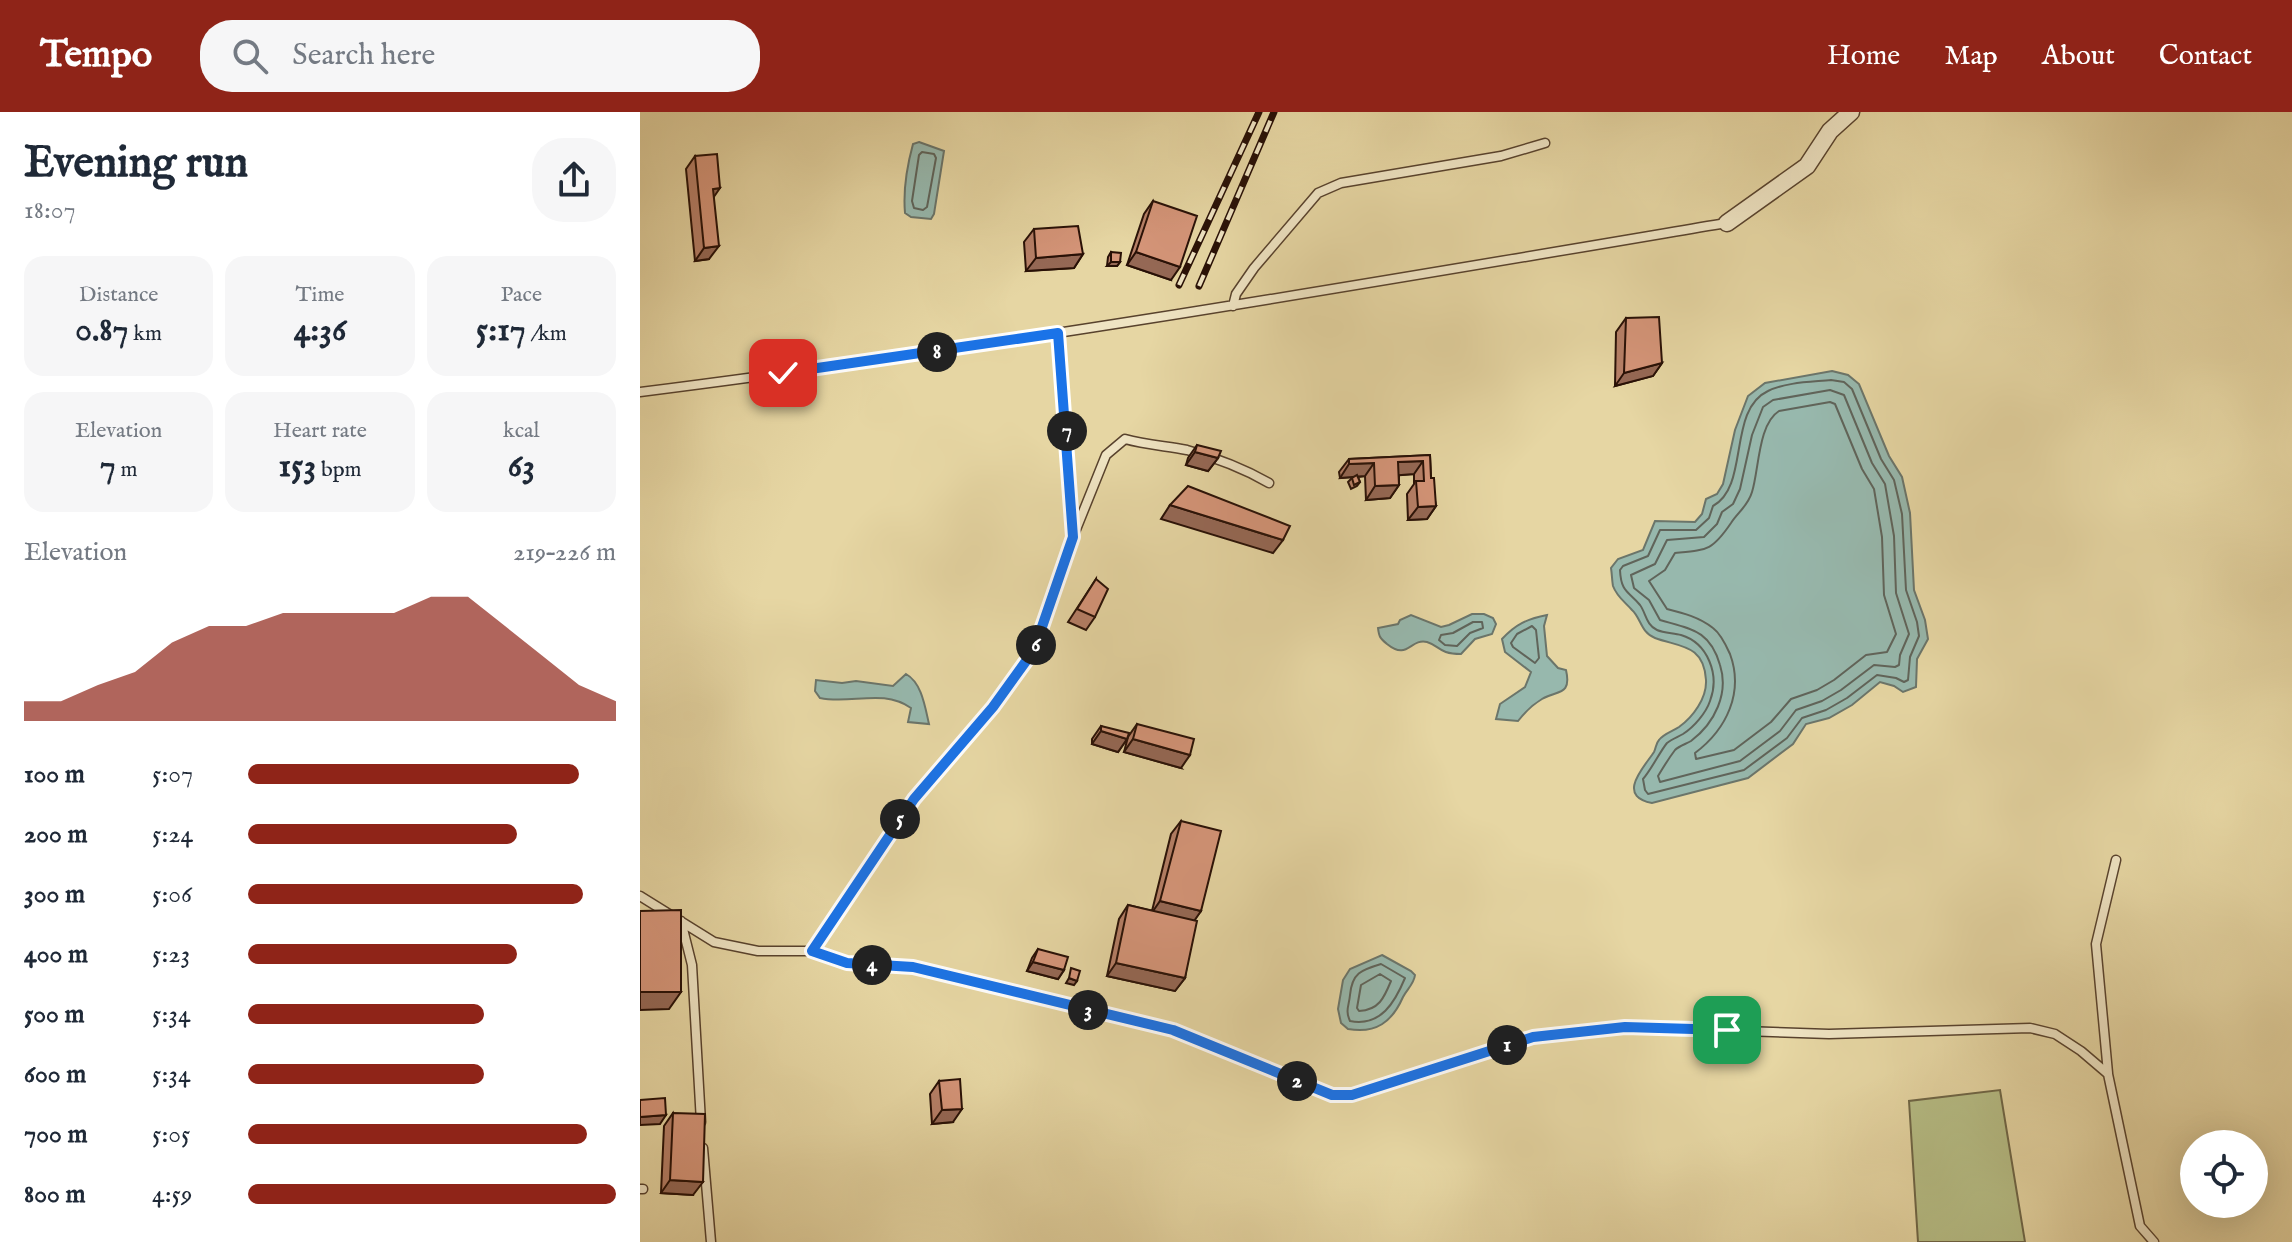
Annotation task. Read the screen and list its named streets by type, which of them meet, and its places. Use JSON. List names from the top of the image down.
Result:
{
  "page": {
    "header": "Tempo",
    "search": "Search here",
    "nav": [
      "Home",
      "Map",
      "About",
      "Contact"
    ],
    "heading": ["Evening run", "18:07"],
    "stats": [
      ["Distance", "0.87 km"],
      ["Time", "4:36"],
      ["Pace", "5:17 /km"],
      ["Elevation", "7 m"],
      ["Heart rate", "153 bpm"],
      ["kcal", "63"]
    ],
    "pins": [
      "8",
      "7",
      "6",
      "5",
      "4",
      "3",
      "1",
      "2"
    ],
    "chart": ["Elevation", "219–226 m"],
    "list": [
      {
        "name": "100 m",
        "note": "5:07"
      },
      {
        "name": "200 m",
        "note": "5:24"
      },
      {
        "name": "300 m",
        "note": "5:06"
      },
      {
        "name": "400 m",
        "note": "5:23"
      },
      {
        "name": "500 m",
        "note": "5:34"
      },
      {
        "name": "600 m",
        "note": "5:34"
      },
      {
        "name": "700 m",
        "note": "5:05"
      },
      {
        "name": "800 m",
        "note": "4:59"
      }
    ]
  }
}
